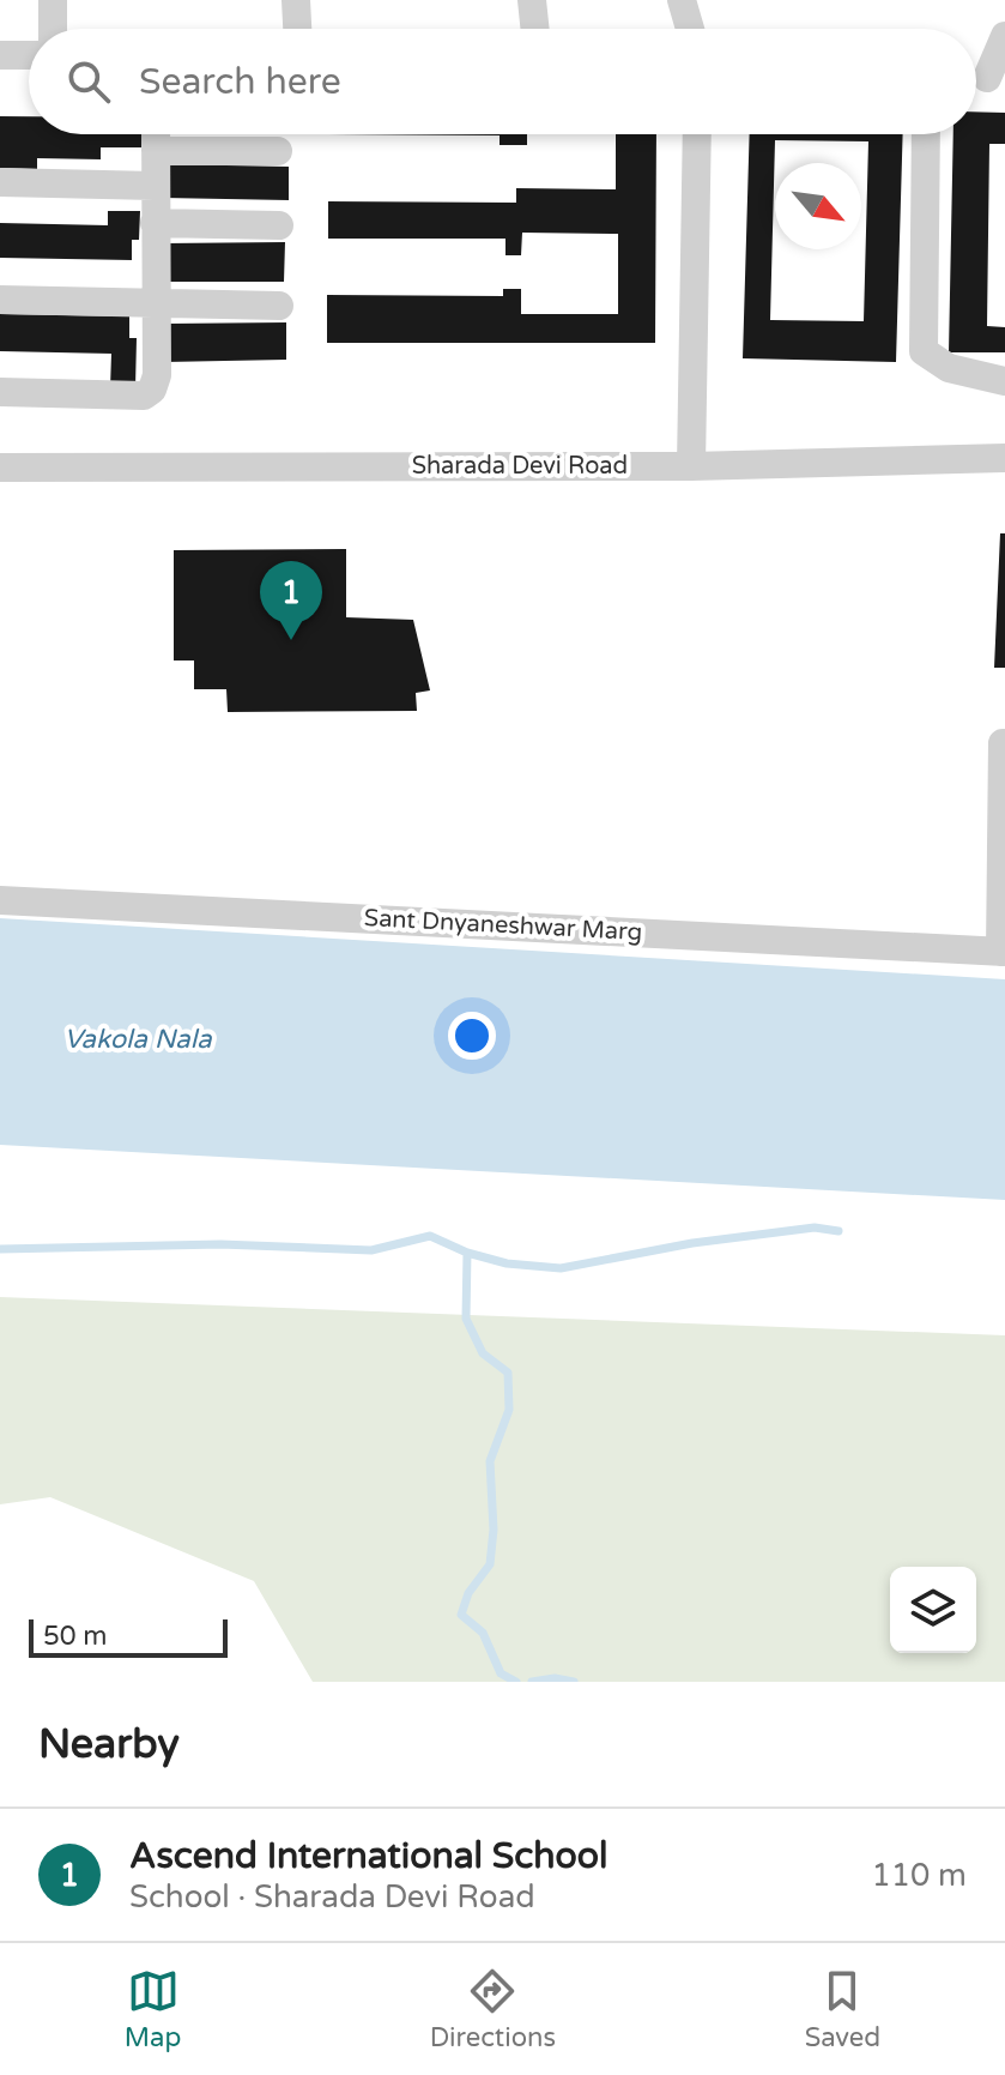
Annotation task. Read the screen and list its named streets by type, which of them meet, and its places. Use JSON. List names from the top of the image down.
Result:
{
  "streets": {
    "street": ["Sharada Devi Road", "Sant Dnyaneshwar Marg"]
  },
  "water": ["Vakola Nala"],
  "scale_bar": "50 m",
  "north": "bottom right",
  "page": {
    "search": "Search here",
    "pins": "1",
    "scale": "50 m",
    "heading": "Nearby",
    "list": [
      {
        "mark": "1",
        "name": "Ascend International School",
        "note": "School · Sharada Devi Road",
        "value": "110 m"
      }
    ],
    "nav": ["Map", "Directions", "Saved"]
  }
}
